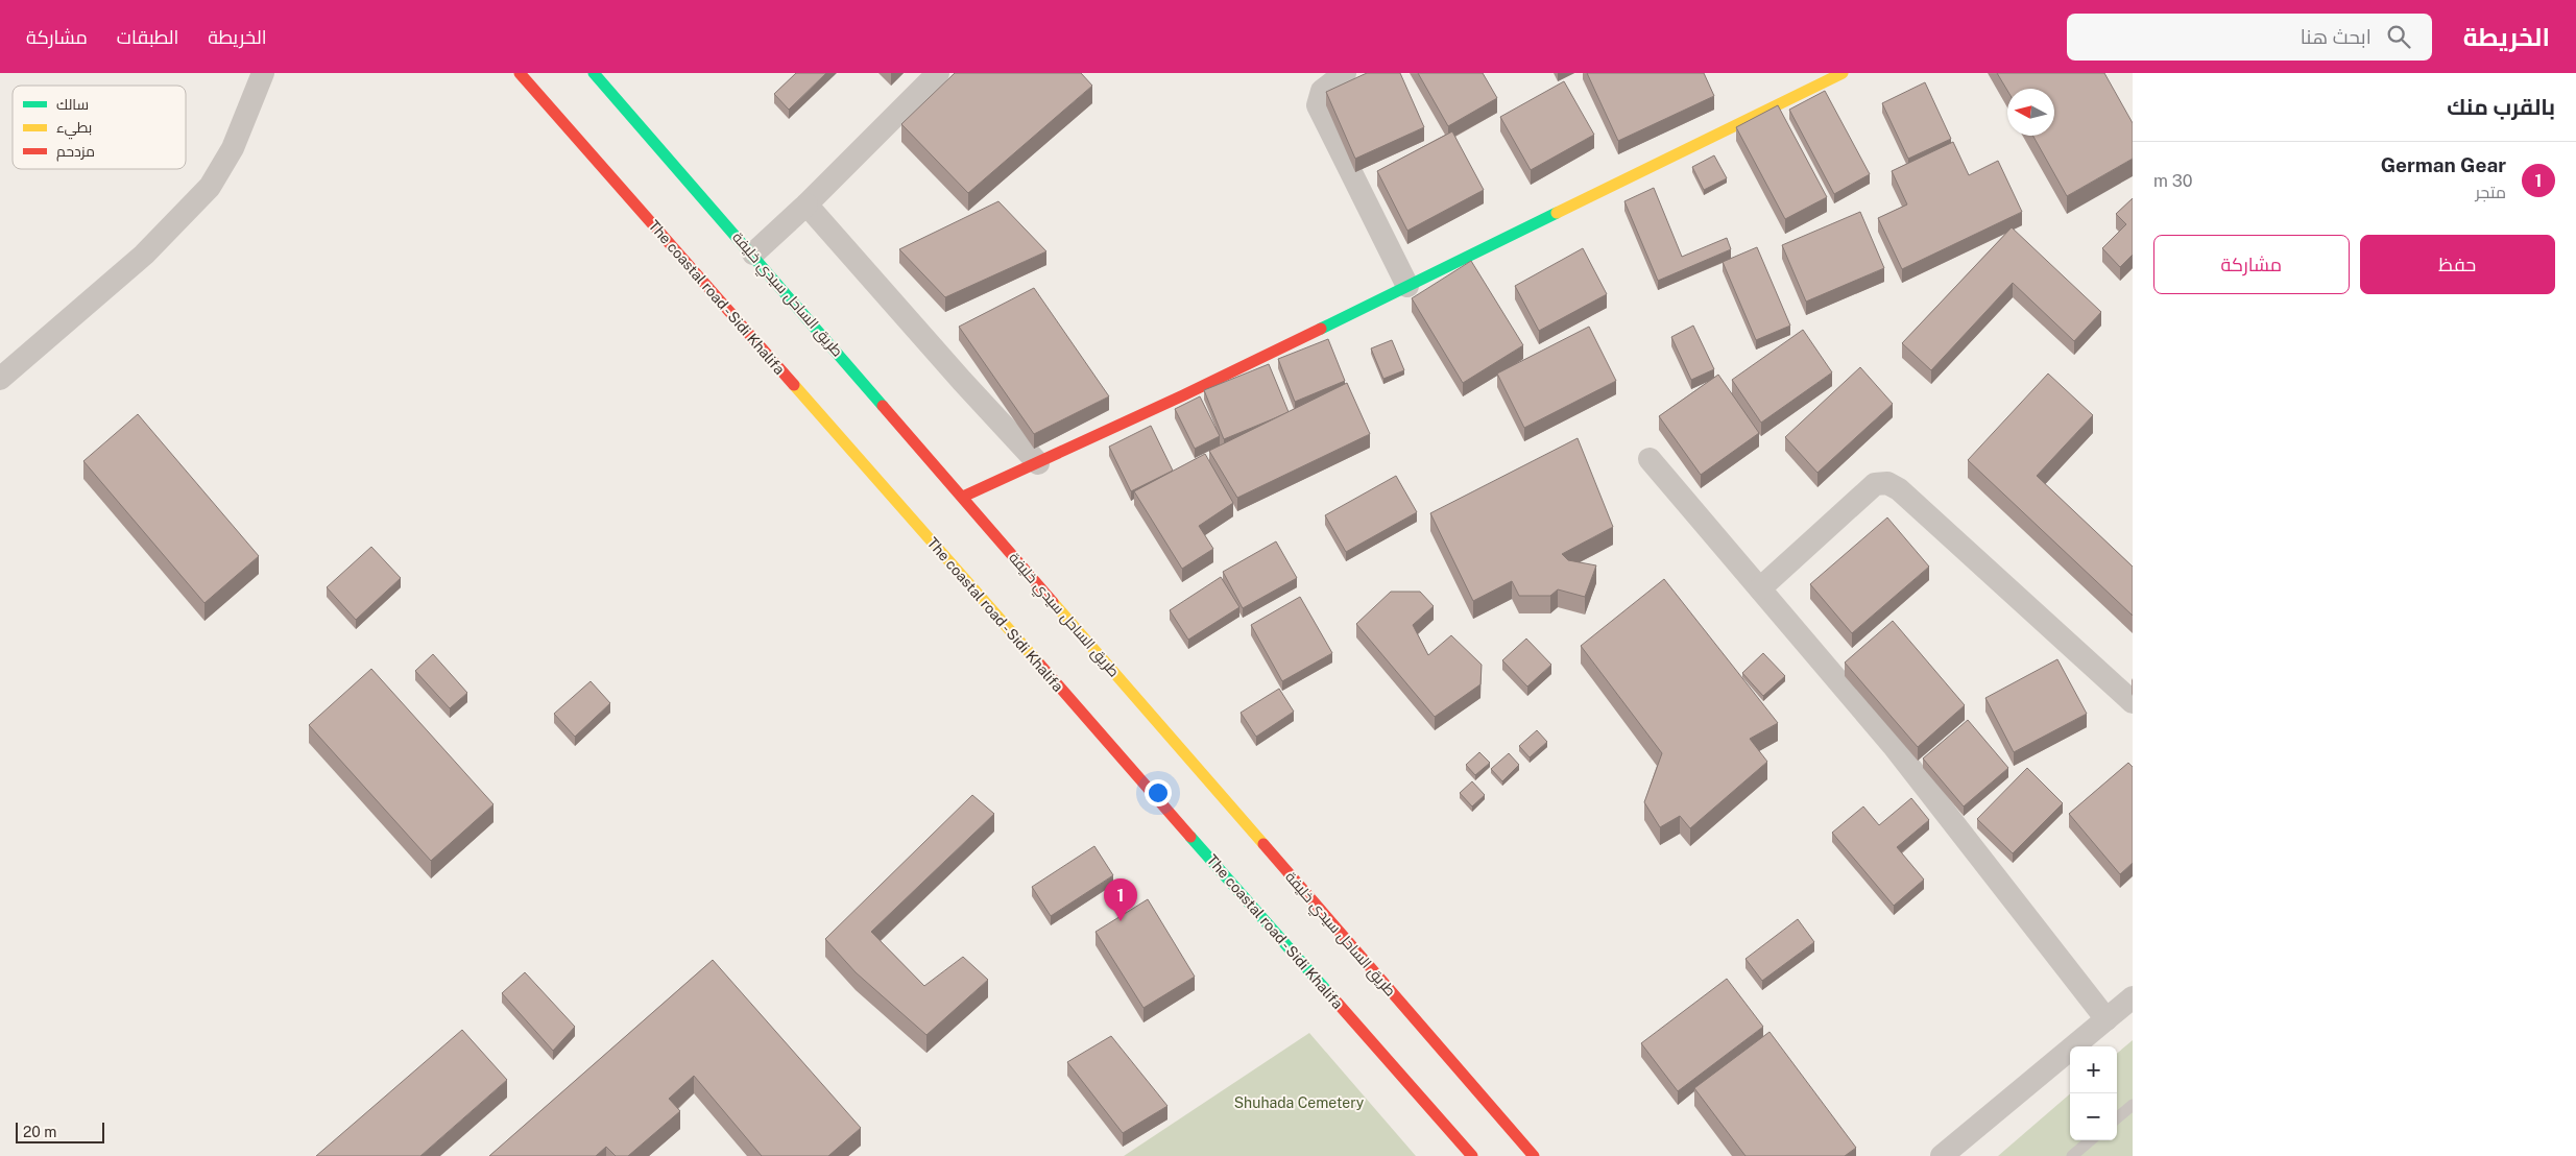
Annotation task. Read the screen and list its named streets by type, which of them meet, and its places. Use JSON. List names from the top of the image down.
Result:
{
  "streets": {
    "main road": ["طريق الساحل سيدي خليفة", "The coastal road - Sidi Khalifa"]
  },
  "parks": ["Shuhada Cemetery"],
  "legend": ["سالك", "بطيء", "مزدحم"],
  "scale_bar": "20 m",
  "north": "left",
  "page": {
    "header": "الخريطة",
    "search": "ابحث هنا",
    "nav": ["الخريطة", "الطبقات", "مشاركة"],
    "heading": "بالقرب منك",
    "list": [
      {
        "mark": "1",
        "name": "German Gear",
        "note": "متجر",
        "value": "30 m"
      }
    ],
    "buttons": ["حفظ", "مشاركة"],
    "pins": "1",
    "map_buttons": ["+", "−"],
    "scale": "20 m"
  }
}
